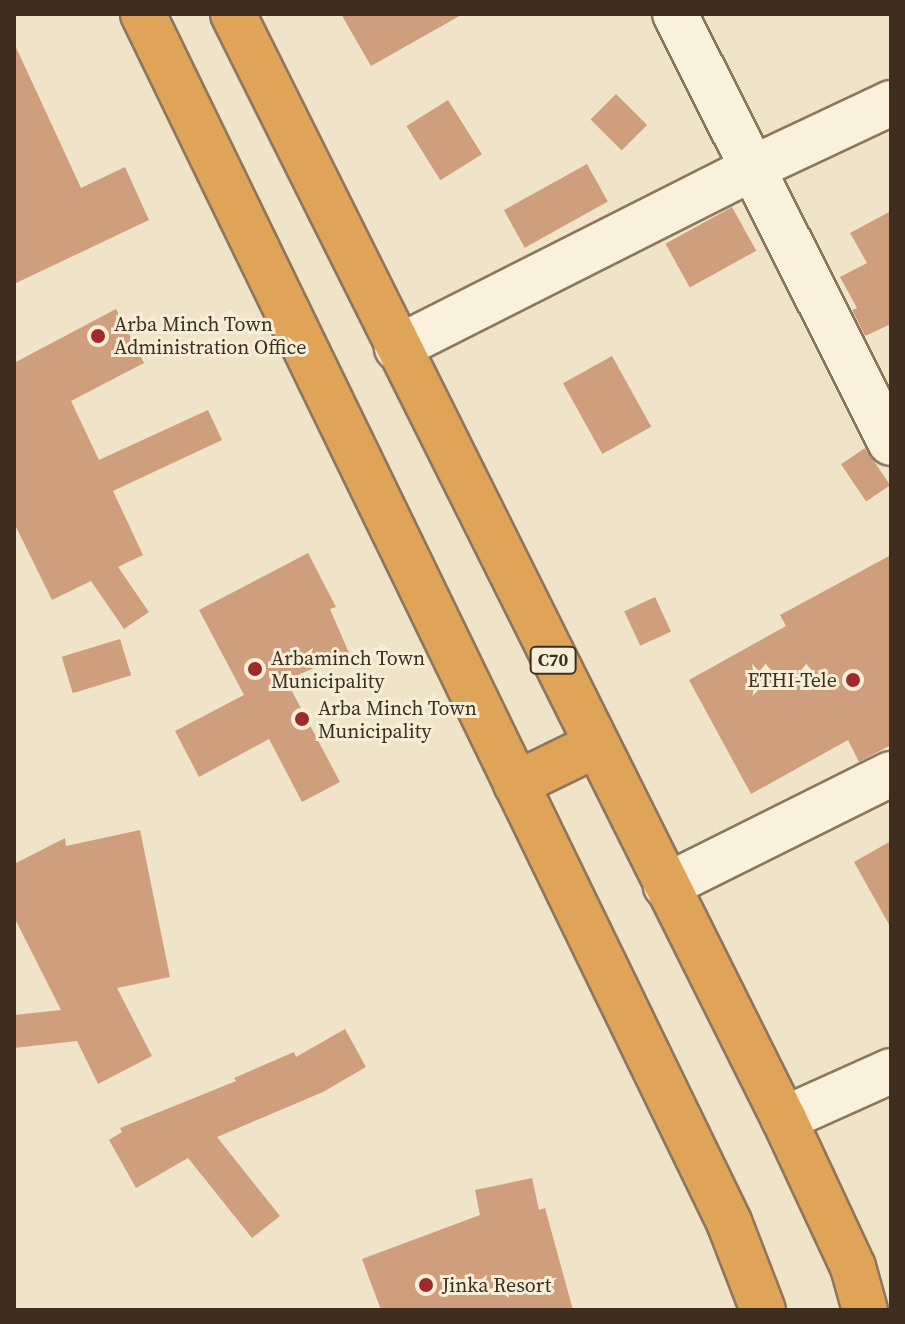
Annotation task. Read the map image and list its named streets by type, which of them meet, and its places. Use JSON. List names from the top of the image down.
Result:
{
  "streets": {
    "highway": ["C70"]
  },
  "places": [
    "Arba Minch Town Administration Office",
    "Arbaminch Town Municipality",
    "ETHI-Tele",
    "Arba Minch Town Municipality",
    "Jinka Resort"
  ]
}
